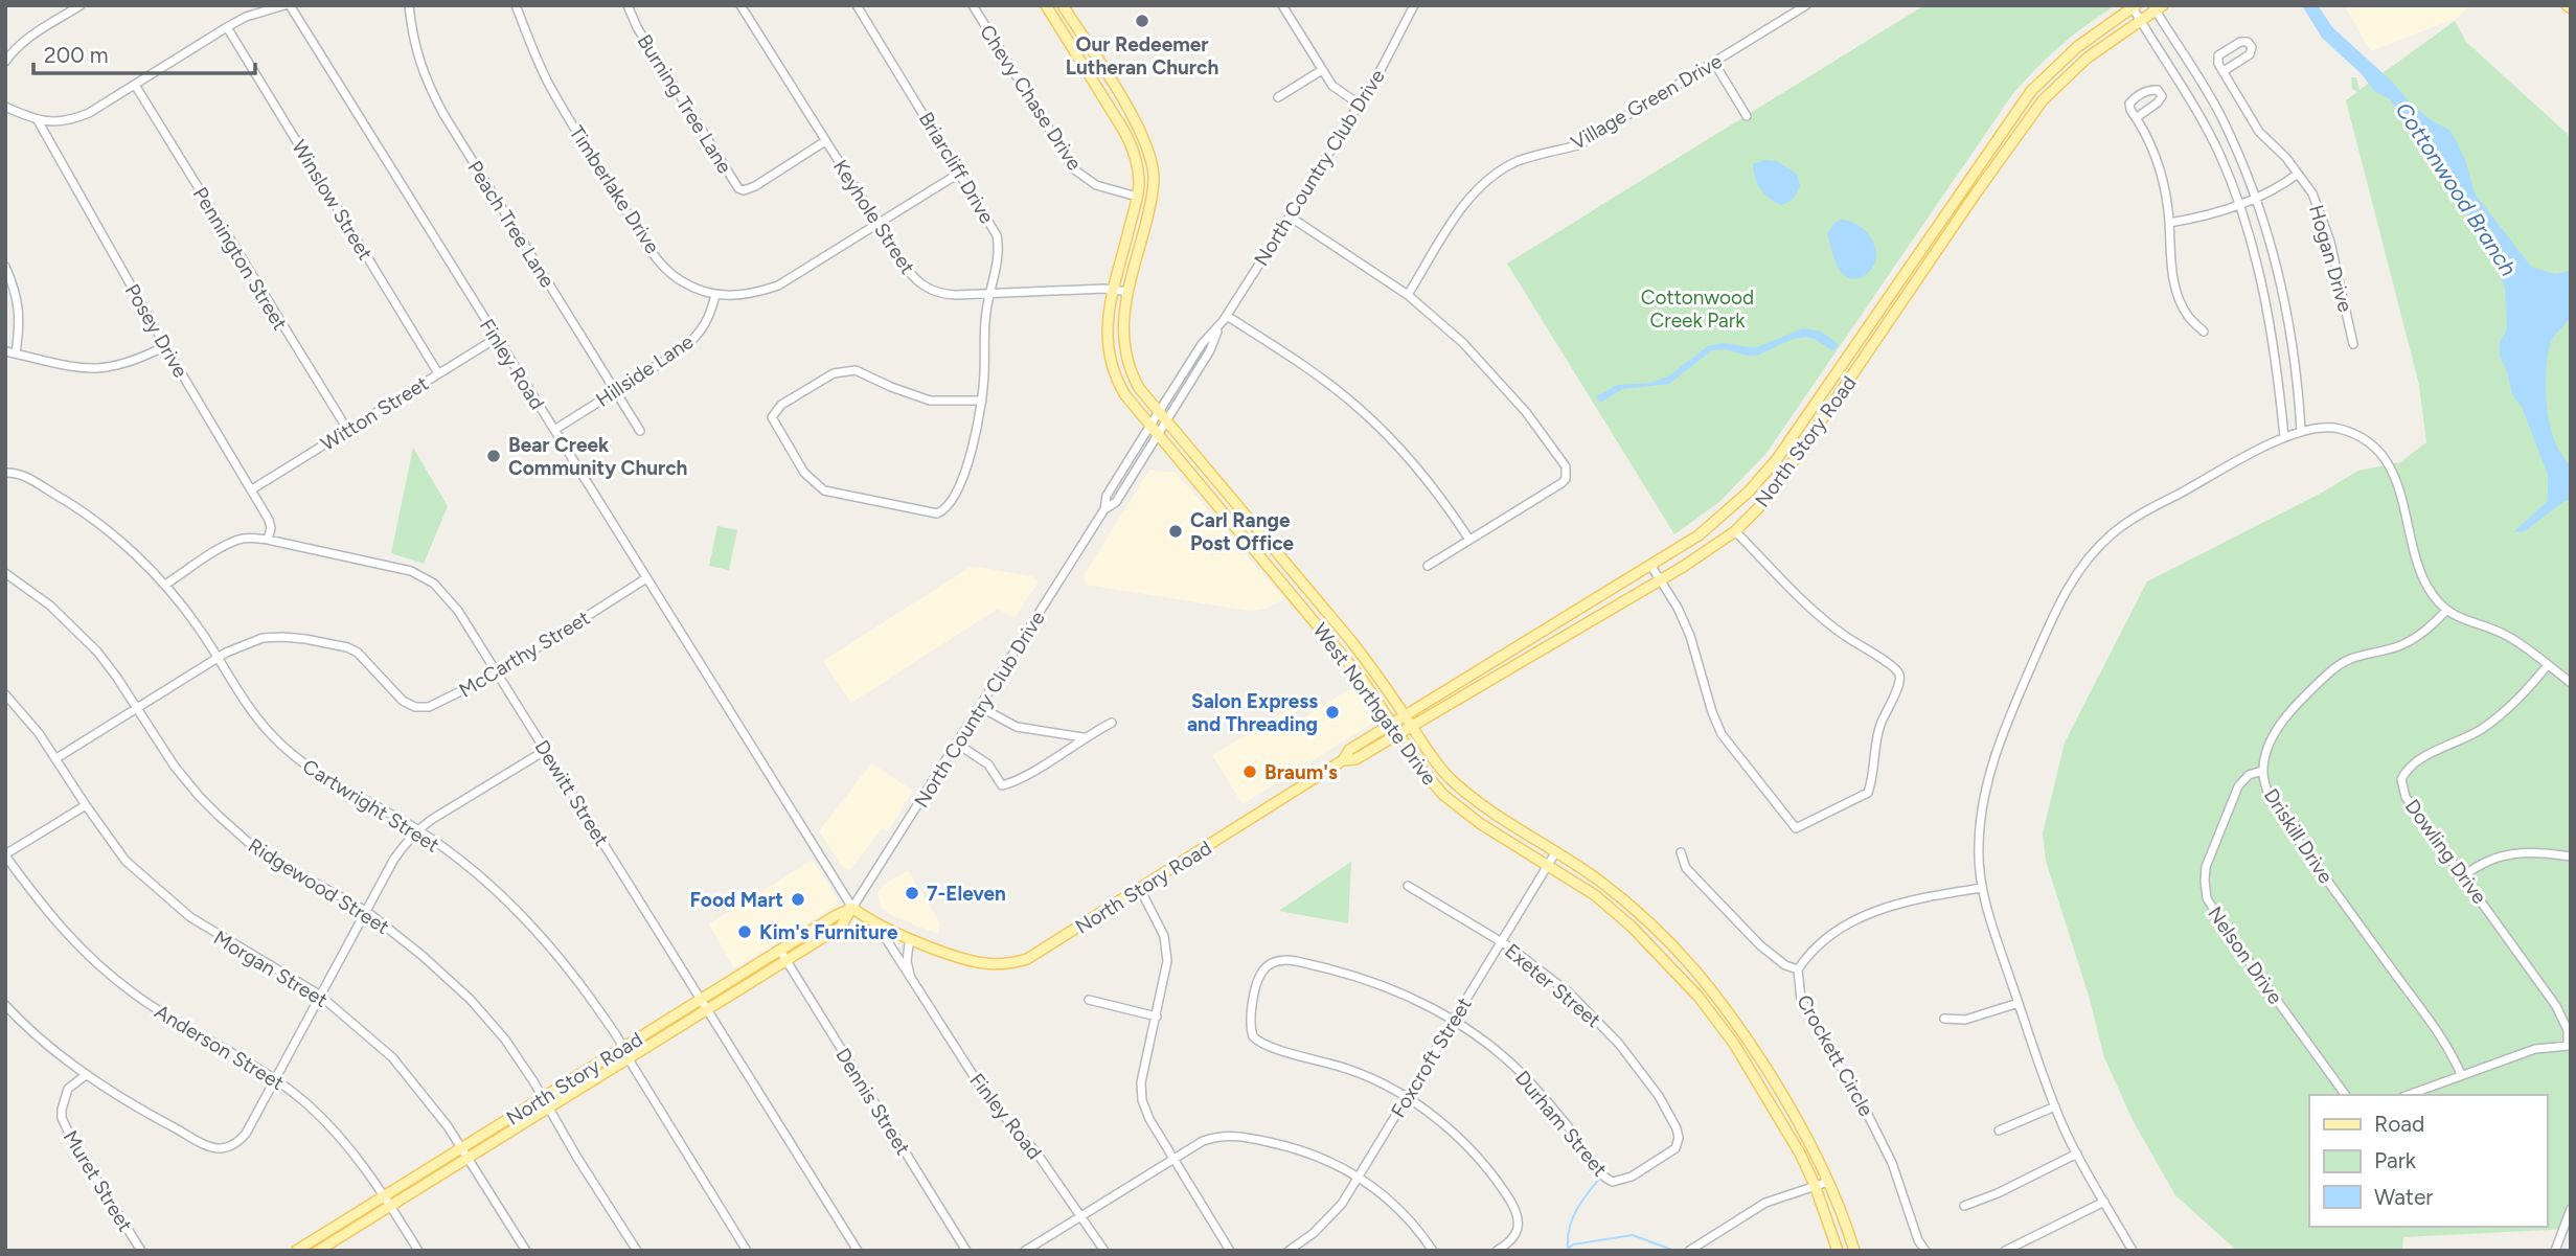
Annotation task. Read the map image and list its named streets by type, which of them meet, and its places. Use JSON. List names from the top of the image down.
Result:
{
  "streets": {
    "main road": ["North Story Road", "West Northgate Drive"],
    "street": [
      "Chevy Chase Drive",
      "Village Green Drive",
      "Burning Tree Lane",
      "Briarcliff Drive",
      "North Country Club Drive",
      "Timberlake Drive",
      "Winslow Street",
      "Keyhole Street",
      "Peach Tree Lane",
      "Pennington Street",
      "Hogan Drive",
      "Posey Drive",
      "Finley Road",
      "Hillside Lane",
      "Witton Street",
      "McCarthy Street",
      "Dewitt Street",
      "Cartwright Street",
      "Driskill Drive",
      "Dowling Drive",
      "Ridgewood Street",
      "Nelson Drive",
      "Morgan Street",
      "Exeter Street",
      "Anderson Street",
      "Crockett Circle",
      "Foxcroft Street",
      "Dennis Street",
      "Durham Street",
      "Muret Street"
    ]
  },
  "crossings": [
    ["Chevy Chase Drive", "West Northgate Drive"],
    ["Burning Tree Lane", "Keyhole Street"],
    ["Briarcliff Drive", "Timberlake Drive"],
    ["Briarcliff Drive", "Keyhole Street"],
    ["North Country Club Drive", "Finley Road"],
    ["North Country Club Drive", "North Story Road"],
    ["North Country Club Drive", "West Northgate Drive"],
    ["Timberlake Drive", "Keyhole Street"],
    ["Timberlake Drive", "Hillside Lane"],
    ["Winslow Street", "Witton Street"],
    ["Keyhole Street", "West Northgate Drive"],
    ["Peach Tree Lane", "Hillside Lane"],
    ["Pennington Street", "Witton Street"],
    ["Posey Drive", "Witton Street"],
    ["Posey Drive", "Dewitt Street"],
    ["Finley Road", "Hillside Lane"],
    ["Finley Road", "Witton Street"],
    ["Finley Road", "North Story Road"],
    ["Finley Road", "McCarthy Street"],
    ["North Story Road", "West Northgate Drive"],
    ["North Story Road", "Dewitt Street"],
    ["North Story Road", "Cartwright Street"],
    ["North Story Road", "Ridgewood Street"],
    ["North Story Road", "Morgan Street"],
    ["North Story Road", "Anderson Street"],
    ["North Story Road", "Dennis Street"],
    ["McCarthy Street", "Dewitt Street"],
    ["McCarthy Street", "Cartwright Street"],
    ["McCarthy Street", "Ridgewood Street"],
    ["McCarthy Street", "Morgan Street"],
    ["West Northgate Drive", "Foxcroft Street"],
    ["Dewitt Street", "Cartwright Street"],
    ["Driskill Drive", "Nelson Drive"],
    ["Exeter Street", "Foxcroft Street"],
    ["Exeter Street", "Durham Street"],
    ["Foxcroft Street", "Durham Street"]
  ],
  "water": ["Cottonwood Branch"],
  "parks": ["Cottonwood Creek Park"],
  "places": [
    "Our Redeemer Lutheran Church",
    "Bear Creek Community Church",
    "Carl Range Post Office",
    "Salon Express and Threading",
    "Braum's",
    "7-Eleven",
    "Food Mart",
    "Kim's Furniture"
  ],
  "legend": ["Road", "Park", "Water"],
  "scale_bar": "200 m"
}
